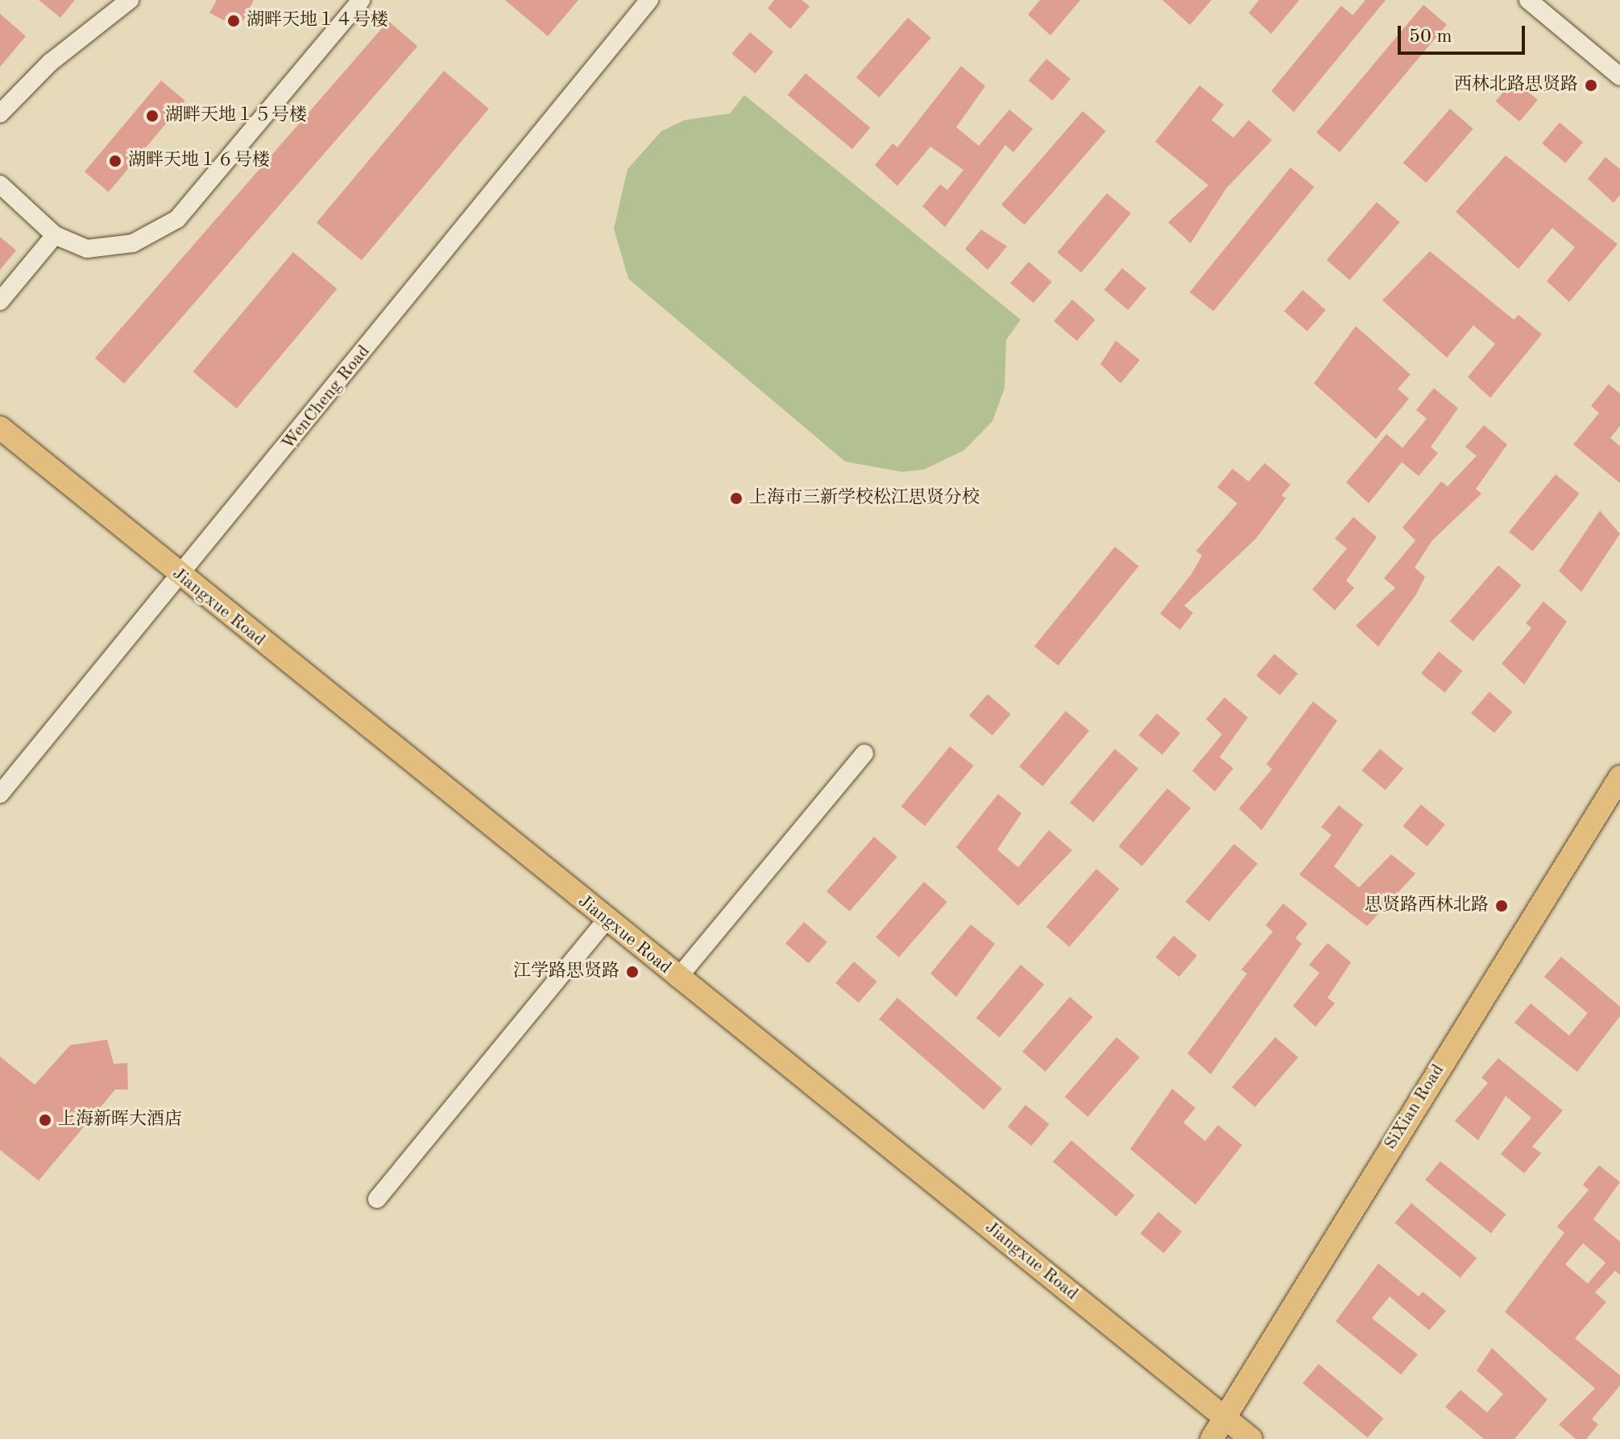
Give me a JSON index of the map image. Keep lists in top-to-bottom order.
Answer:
{
  "streets": {
    "main road": ["Jiangxue Road", "SiXian Road"],
    "street": ["WenCheng Road"]
  },
  "crossings": [
    ["WenCheng Road", "Jiangxue Road"],
    ["Jiangxue Road", "SiXian Road"]
  ],
  "places": [
    "湖畔天地１４号楼",
    "西林北路思贤路",
    "湖畔天地１５号楼",
    "湖畔天地１６号楼",
    "上海市三新学校松江思贤分校",
    "思贤路西林北路",
    "江学路思贤路",
    "上海新晖大酒店"
  ],
  "scale_bar": "50 m"
}
